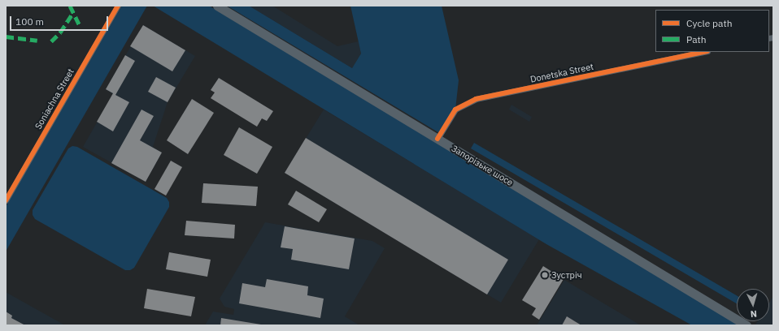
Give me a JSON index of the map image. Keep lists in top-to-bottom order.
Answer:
{
  "streets": {
    "main road": ["Запорізьке шосе"],
    "street": ["Donetska Street", "Soniachna Street"]
  },
  "crossings": [
    ["Donetska Street", "Запорізьке шосе"]
  ],
  "places": ["Зустріч"],
  "legend": ["Cycle path", "Path"],
  "scale_bar": "100 m",
  "north": "bottom"
}
